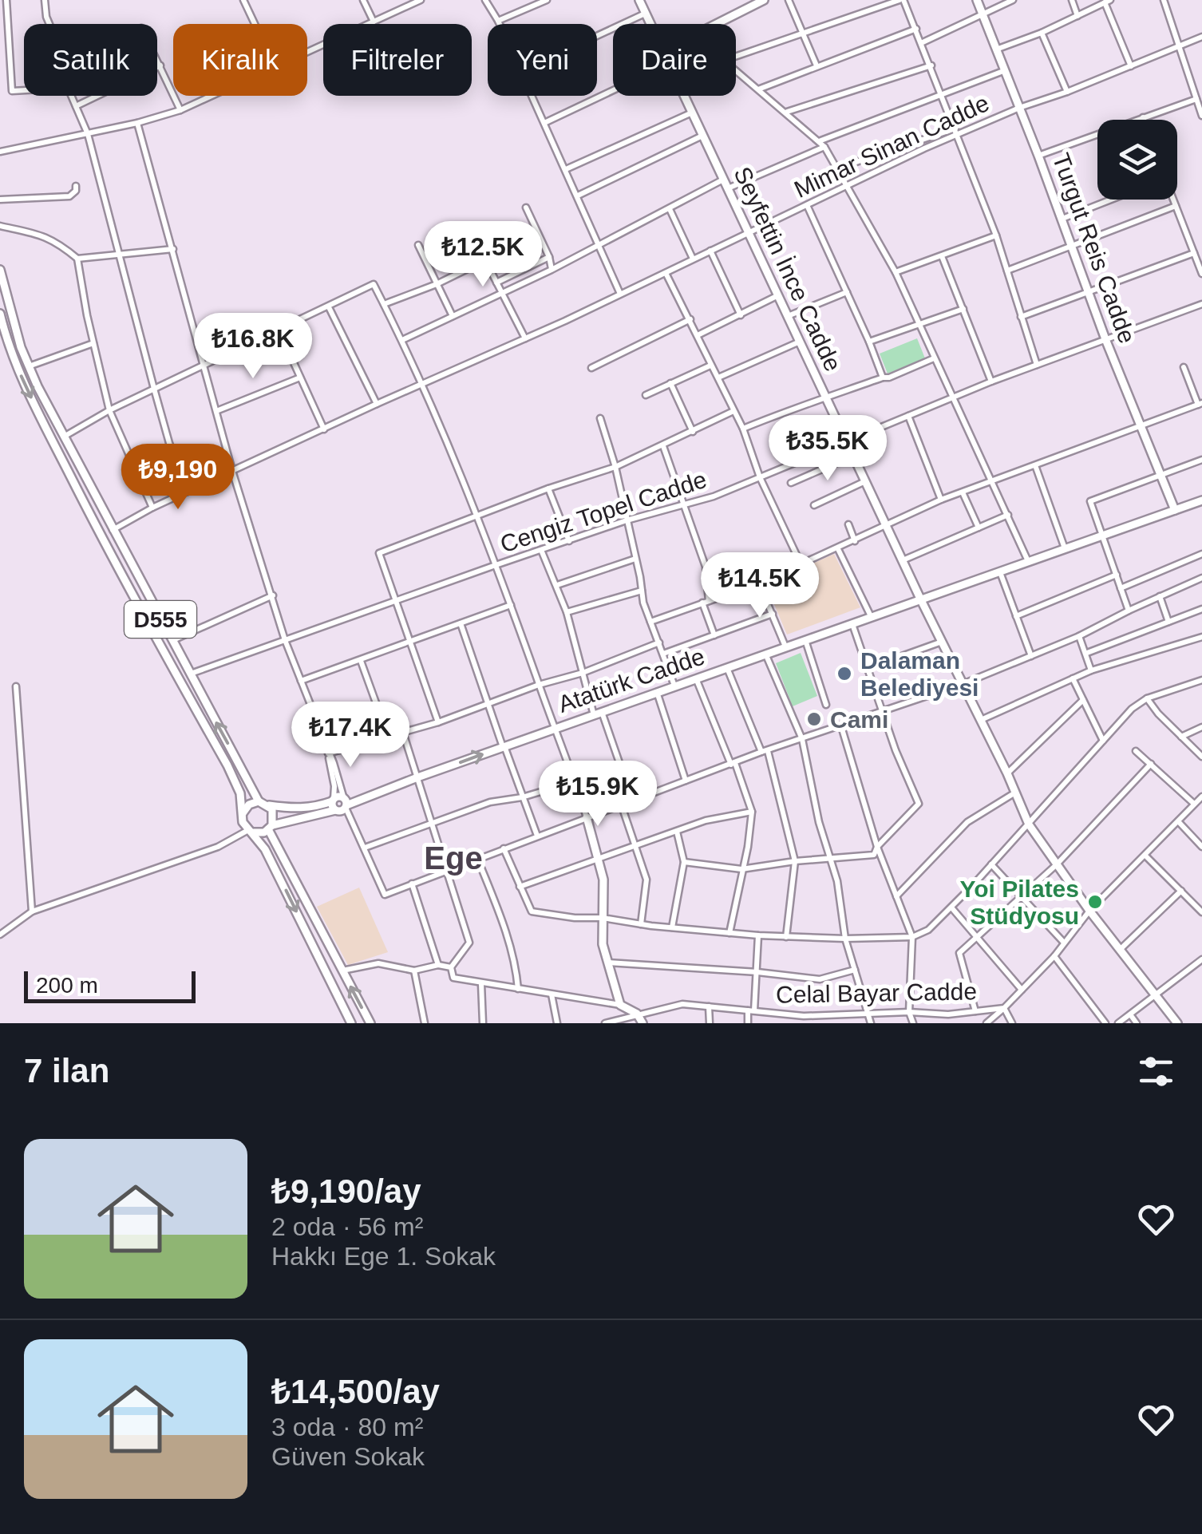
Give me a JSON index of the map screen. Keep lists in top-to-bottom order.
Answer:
{
  "streets": {
    "main road": [
      "Turgut Reis Cadde",
      "Seyfettin İnce Cadde",
      "D555",
      "Atatürk Cadde"
    ],
    "street": ["Mimar Sinan Cadde", "Cengiz Topel Cadde", "Celal Bayar Cadde"]
  },
  "crossings": [
    ["Mimar Sinan Cadde", "Turgut Reis Cadde"],
    ["Mimar Sinan Cadde", "Seyfettin İnce Cadde"],
    ["Mimar Sinan Cadde", "D555"],
    ["Turgut Reis Cadde", "Cengiz Topel Cadde"],
    ["Turgut Reis Cadde", "Atatürk Cadde"],
    ["Seyfettin İnce Cadde", "Cengiz Topel Cadde"],
    ["Seyfettin İnce Cadde", "Atatürk Cadde"],
    ["Seyfettin İnce Cadde", "Celal Bayar Cadde"],
    ["Cengiz Topel Cadde", "D555"]
  ],
  "districts": ["Ege"],
  "places": ["Dalaman Belediyesi", "Cami", "Yoi Pilates Stüdyosu"],
  "scale_bar": "200 m",
  "page": {
    "chip": [
      "Satılık",
      "Kiralık",
      "Filtreler",
      "Yeni",
      "Daire"
    ],
    "price": [
      "₺12.5K",
      "₺16.8K",
      "₺35.5K",
      "₺9,190",
      "₺14.5K",
      "₺17.4K",
      "₺15.9K"
    ],
    "scale": "200 m",
    "heading": "7 ilan",
    "list": [
      {
        "name": "₺9,190/ay",
        "note": "2 oda · 56 m² · Hakkı Ege 1. Sokak"
      },
      {
        "name": "₺14,500/ay",
        "note": "3 oda · 80 m² · Güven Sokak"
      }
    ]
  }
}
